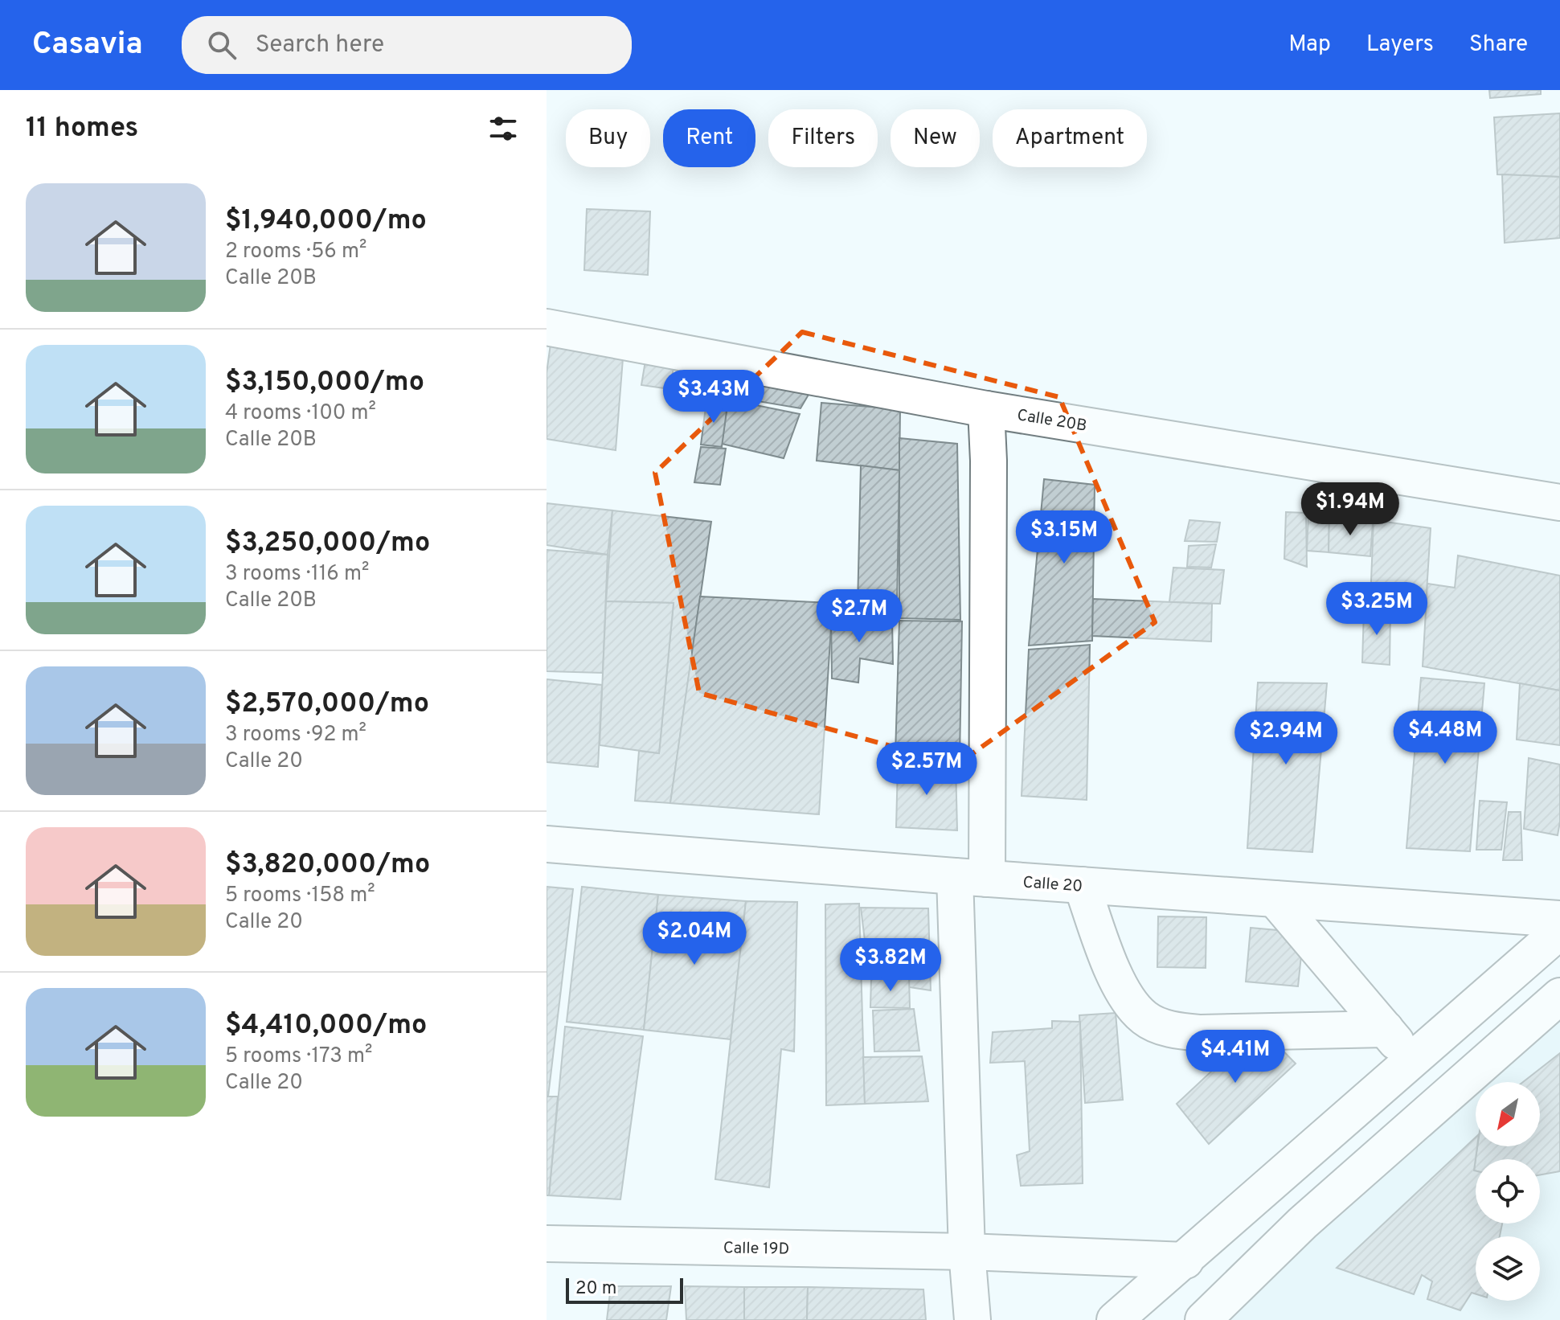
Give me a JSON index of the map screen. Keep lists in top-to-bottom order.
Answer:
{
  "streets": {
    "street": ["Calle 20B", "Calle 20", "Calle 19D"]
  },
  "scale_bar": "20 m",
  "north": "bottom left",
  "page": {
    "header": "Casavia",
    "search": "Search here",
    "nav": ["Map", "Layers", "Share"],
    "heading": "11 homes",
    "chip": [
      "Buy",
      "Rent",
      "Filters",
      "New",
      "Apartment"
    ],
    "list": [
      {
        "name": "$1,940,000/mo",
        "note": "2 rooms · 56 m² · Calle 20B"
      },
      {
        "name": "$3,150,000/mo",
        "note": "4 rooms · 100 m² · Calle 20B"
      },
      {
        "name": "$3,250,000/mo",
        "note": "3 rooms · 116 m² · Calle 20B"
      },
      {
        "name": "$2,570,000/mo",
        "note": "3 rooms · 92 m² · Calle 20"
      },
      {
        "name": "$3,820,000/mo",
        "note": "5 rooms · 158 m² · Calle 20"
      },
      {
        "name": "$4,410,000/mo",
        "note": "5 rooms · 173 m² · Calle 20"
      }
    ],
    "price": [
      "$3.43M",
      "$1.94M",
      "$3.15M",
      "$3.25M",
      "$2.7M",
      "$4.48M",
      "$2.94M",
      "$2.57M",
      "$2.04M",
      "$3.82M",
      "$4.41M"
    ],
    "scale": "20 m"
  }
}
